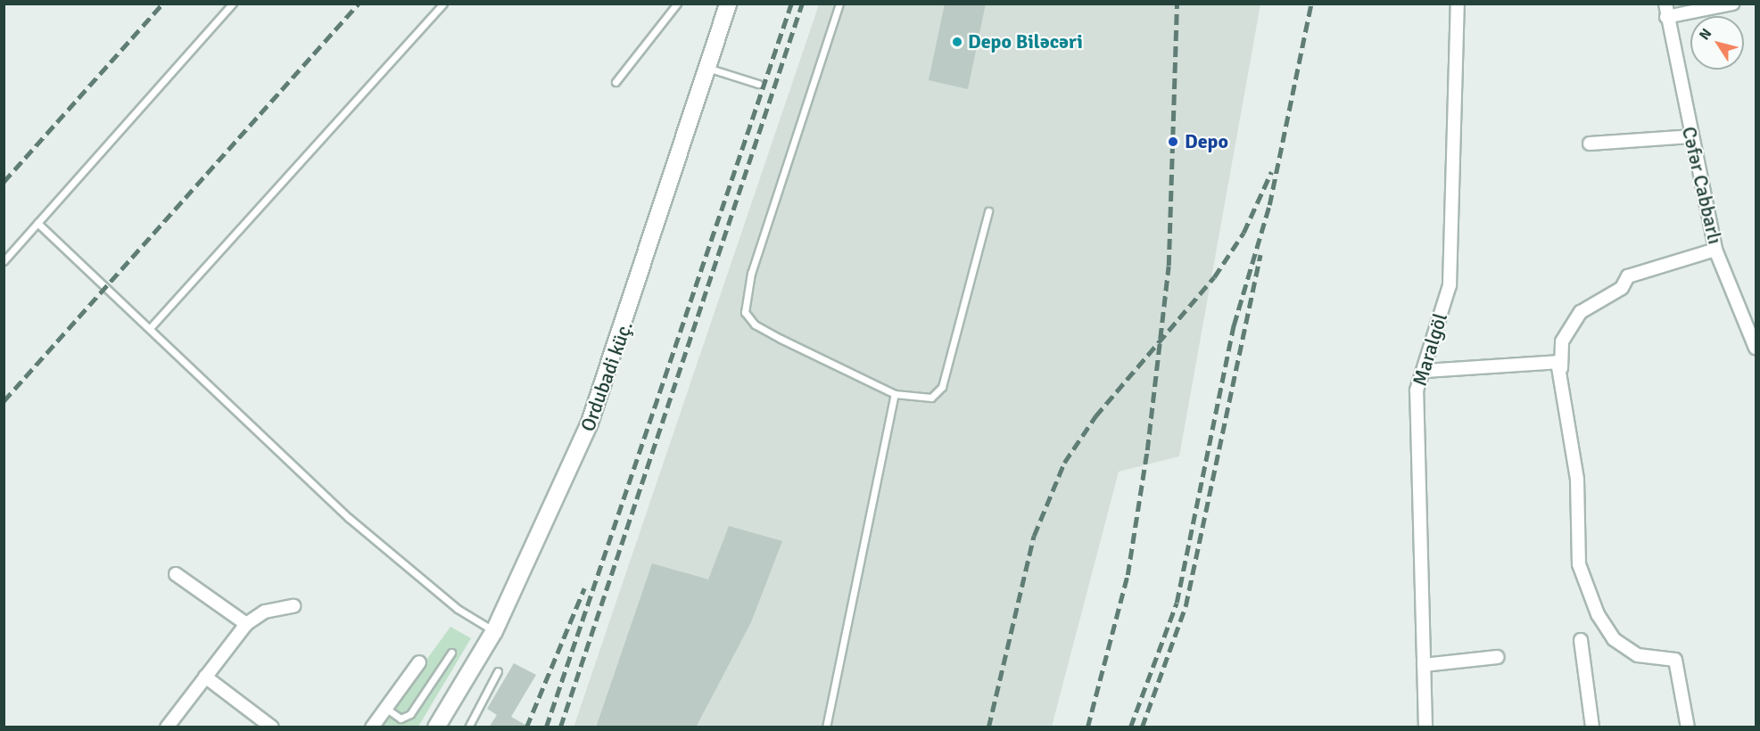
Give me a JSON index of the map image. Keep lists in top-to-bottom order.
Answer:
{
  "streets": {
    "main road": ["Ordubadi küç."],
    "street": ["Cəfər Cabbarlı", "Maralgöl"]
  },
  "places": ["Depo Biləcəri", "Depo"],
  "north": "top left"
}
